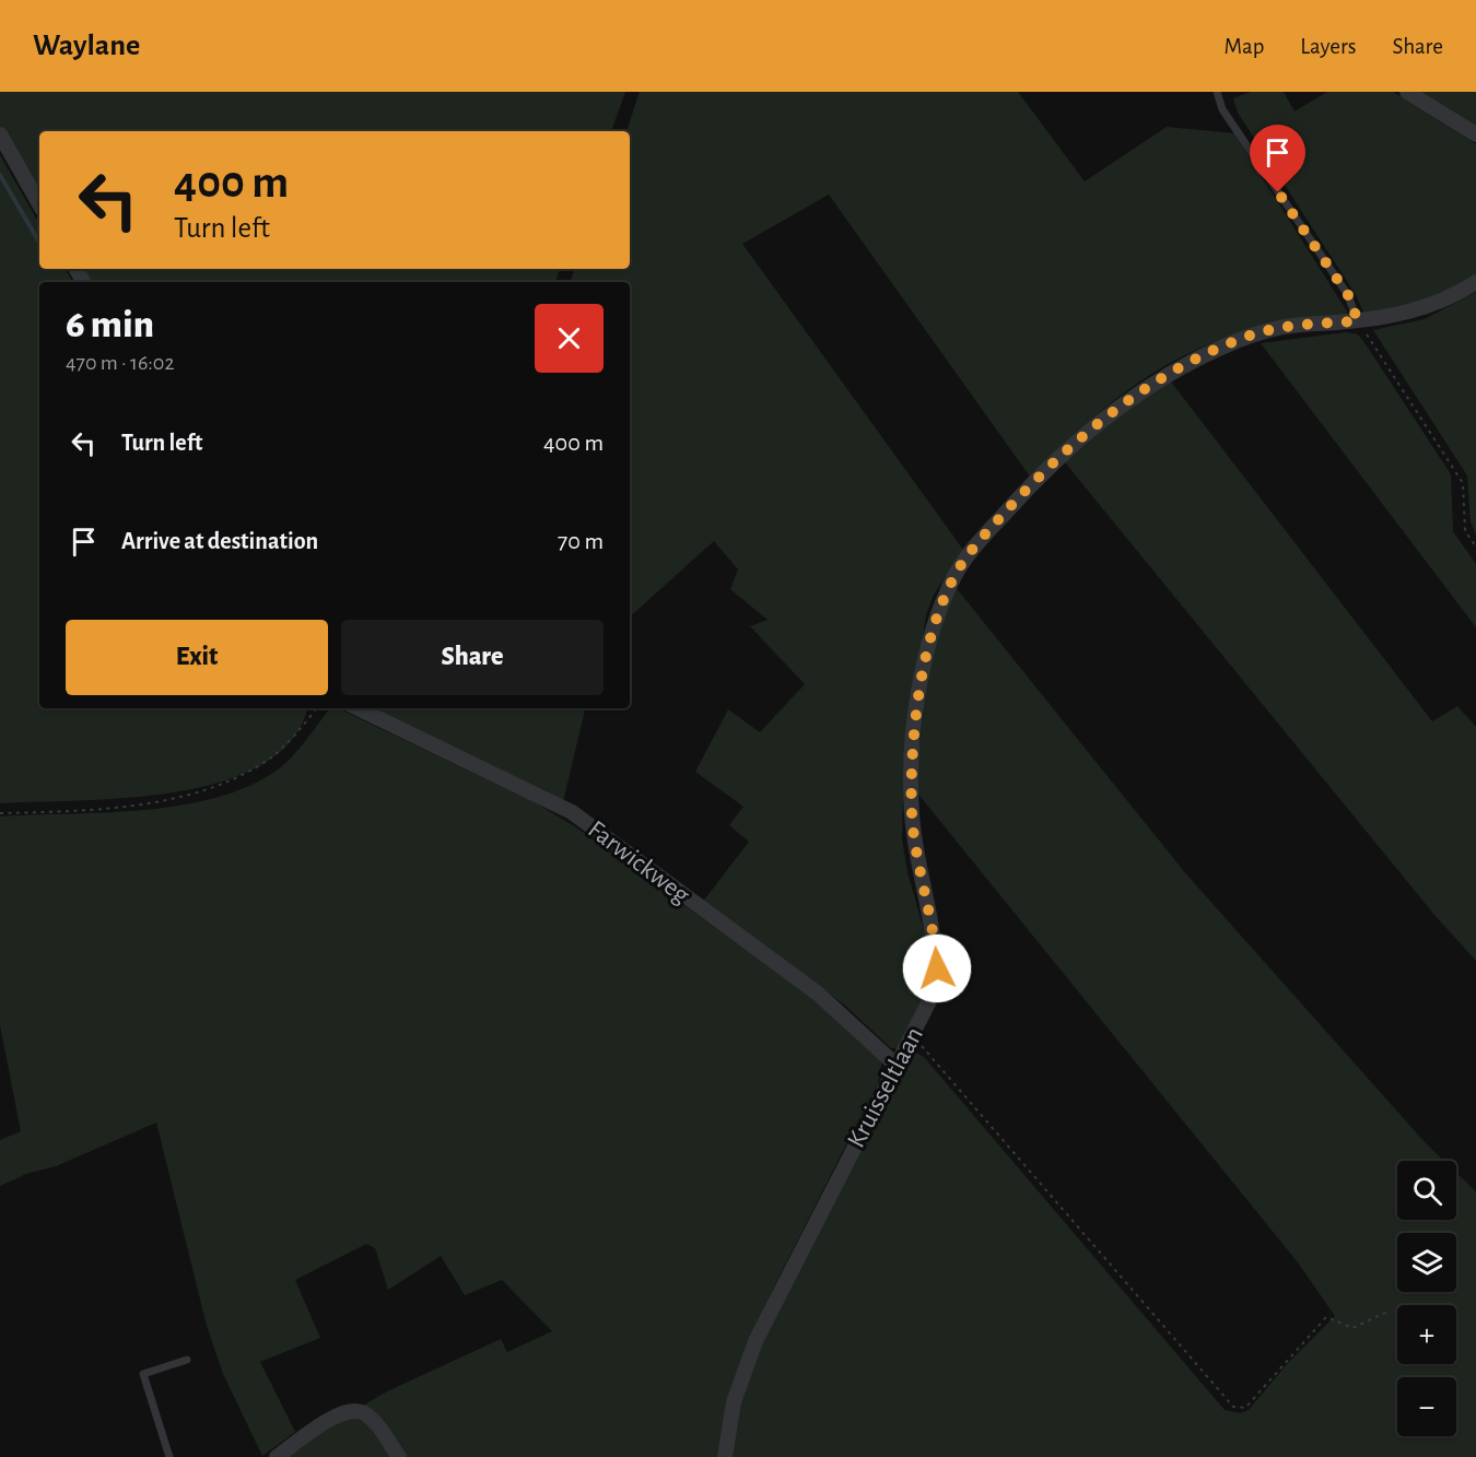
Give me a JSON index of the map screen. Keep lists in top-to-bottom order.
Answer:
{
  "streets": {
    "street": ["Farwickweg", "Kruisseltlaan"]
  },
  "crossings": [
    ["Farwickweg", "Kruisseltlaan"]
  ],
  "page": {
    "header": "Waylane",
    "nav": ["Map", "Layers", "Share"],
    "turn": ["400 m", "Turn left"],
    "heading": ["6 min", "470 m · 16:02"],
    "list": [
      {
        "name": "Turn left",
        "value": "400 m"
      },
      {
        "name": "Arrive at destination",
        "value": "70 m"
      }
    ],
    "buttons": ["Exit", "Share"],
    "map_buttons": ["+", "−"]
  }
}
